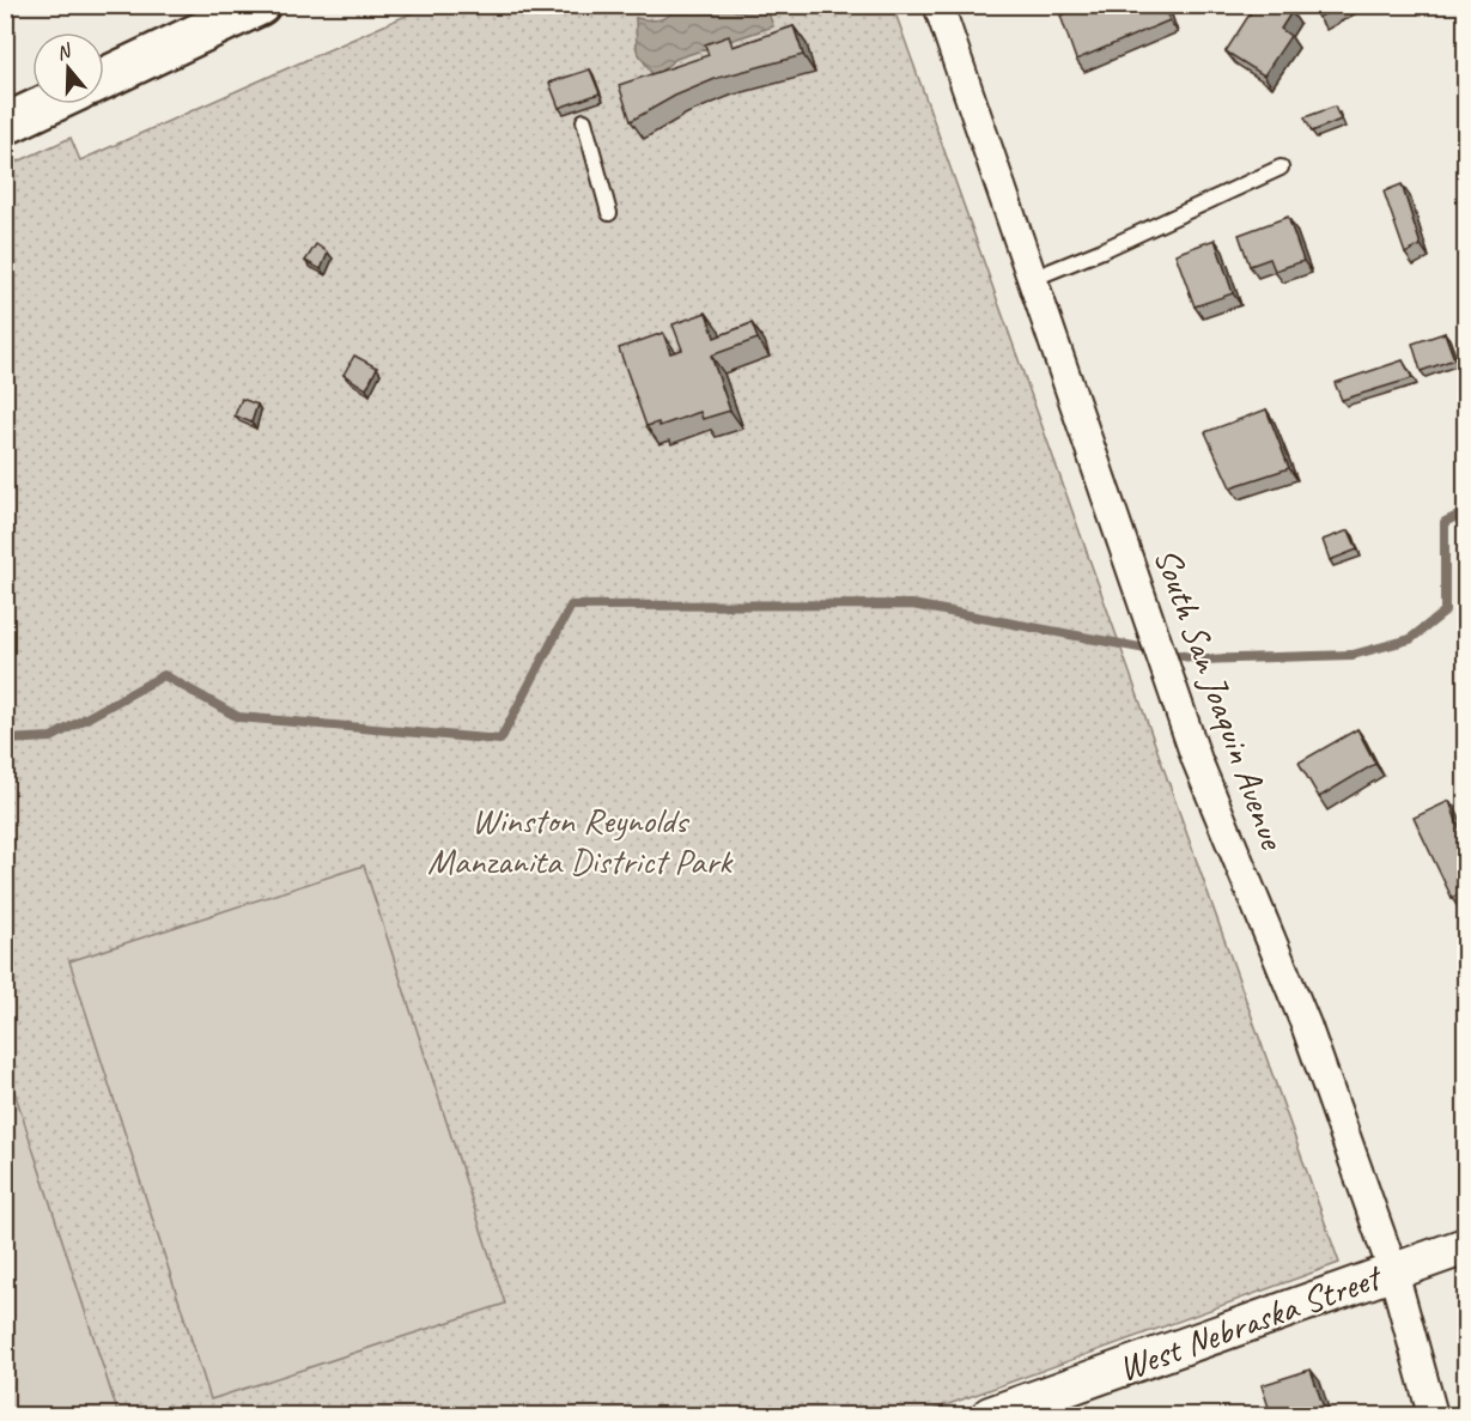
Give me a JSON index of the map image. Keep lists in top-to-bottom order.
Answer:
{
  "streets": {
    "street": ["South San Joaquin Avenue", "West Nebraska Street"]
  },
  "crossings": [
    ["South San Joaquin Avenue", "West Nebraska Street"]
  ],
  "parks": ["Winston Reynolds Manzanita District Park"],
  "north": "top"
}
